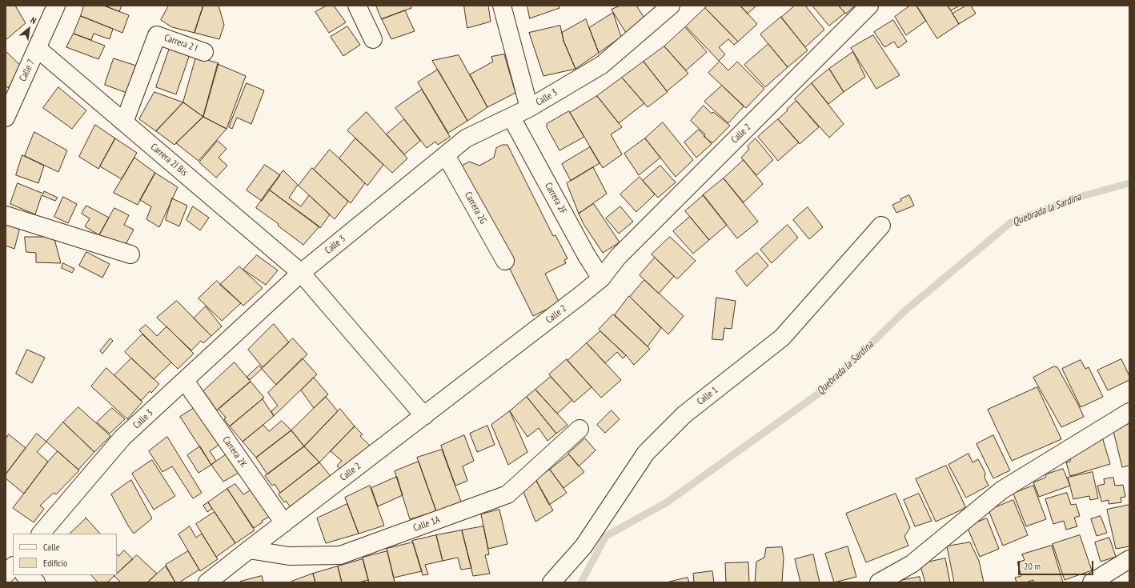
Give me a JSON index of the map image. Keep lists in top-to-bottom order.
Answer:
{
  "streets": {
    "street": [
      "Carrera 2 I",
      "Calle 7",
      "Calle 3",
      "Calle 2",
      "Carrera 2I Bis",
      "Carrera 2F",
      "Carrera 2G",
      "Calle 1",
      "Carrera 2K",
      "Calle 1A"
    ]
  },
  "crossings": [
    ["Carrera 2 I", "Carrera 2I Bis"],
    ["Calle 7", "Carrera 2I Bis"],
    ["Calle 3", "Carrera 2I Bis"],
    ["Calle 3", "Carrera 2F"],
    ["Calle 3", "Carrera 2G"],
    ["Calle 3", "Carrera 2K"],
    ["Calle 2", "Carrera 2I Bis"],
    ["Calle 2", "Carrera 2F"],
    ["Calle 2", "Carrera 2K"],
    ["Calle 2", "Calle 1A"]
  ],
  "water": ["Quebrada la Sardina"],
  "legend": ["Calle", "Edificio"],
  "scale_bar": "20 m",
  "north": "top right"
}
